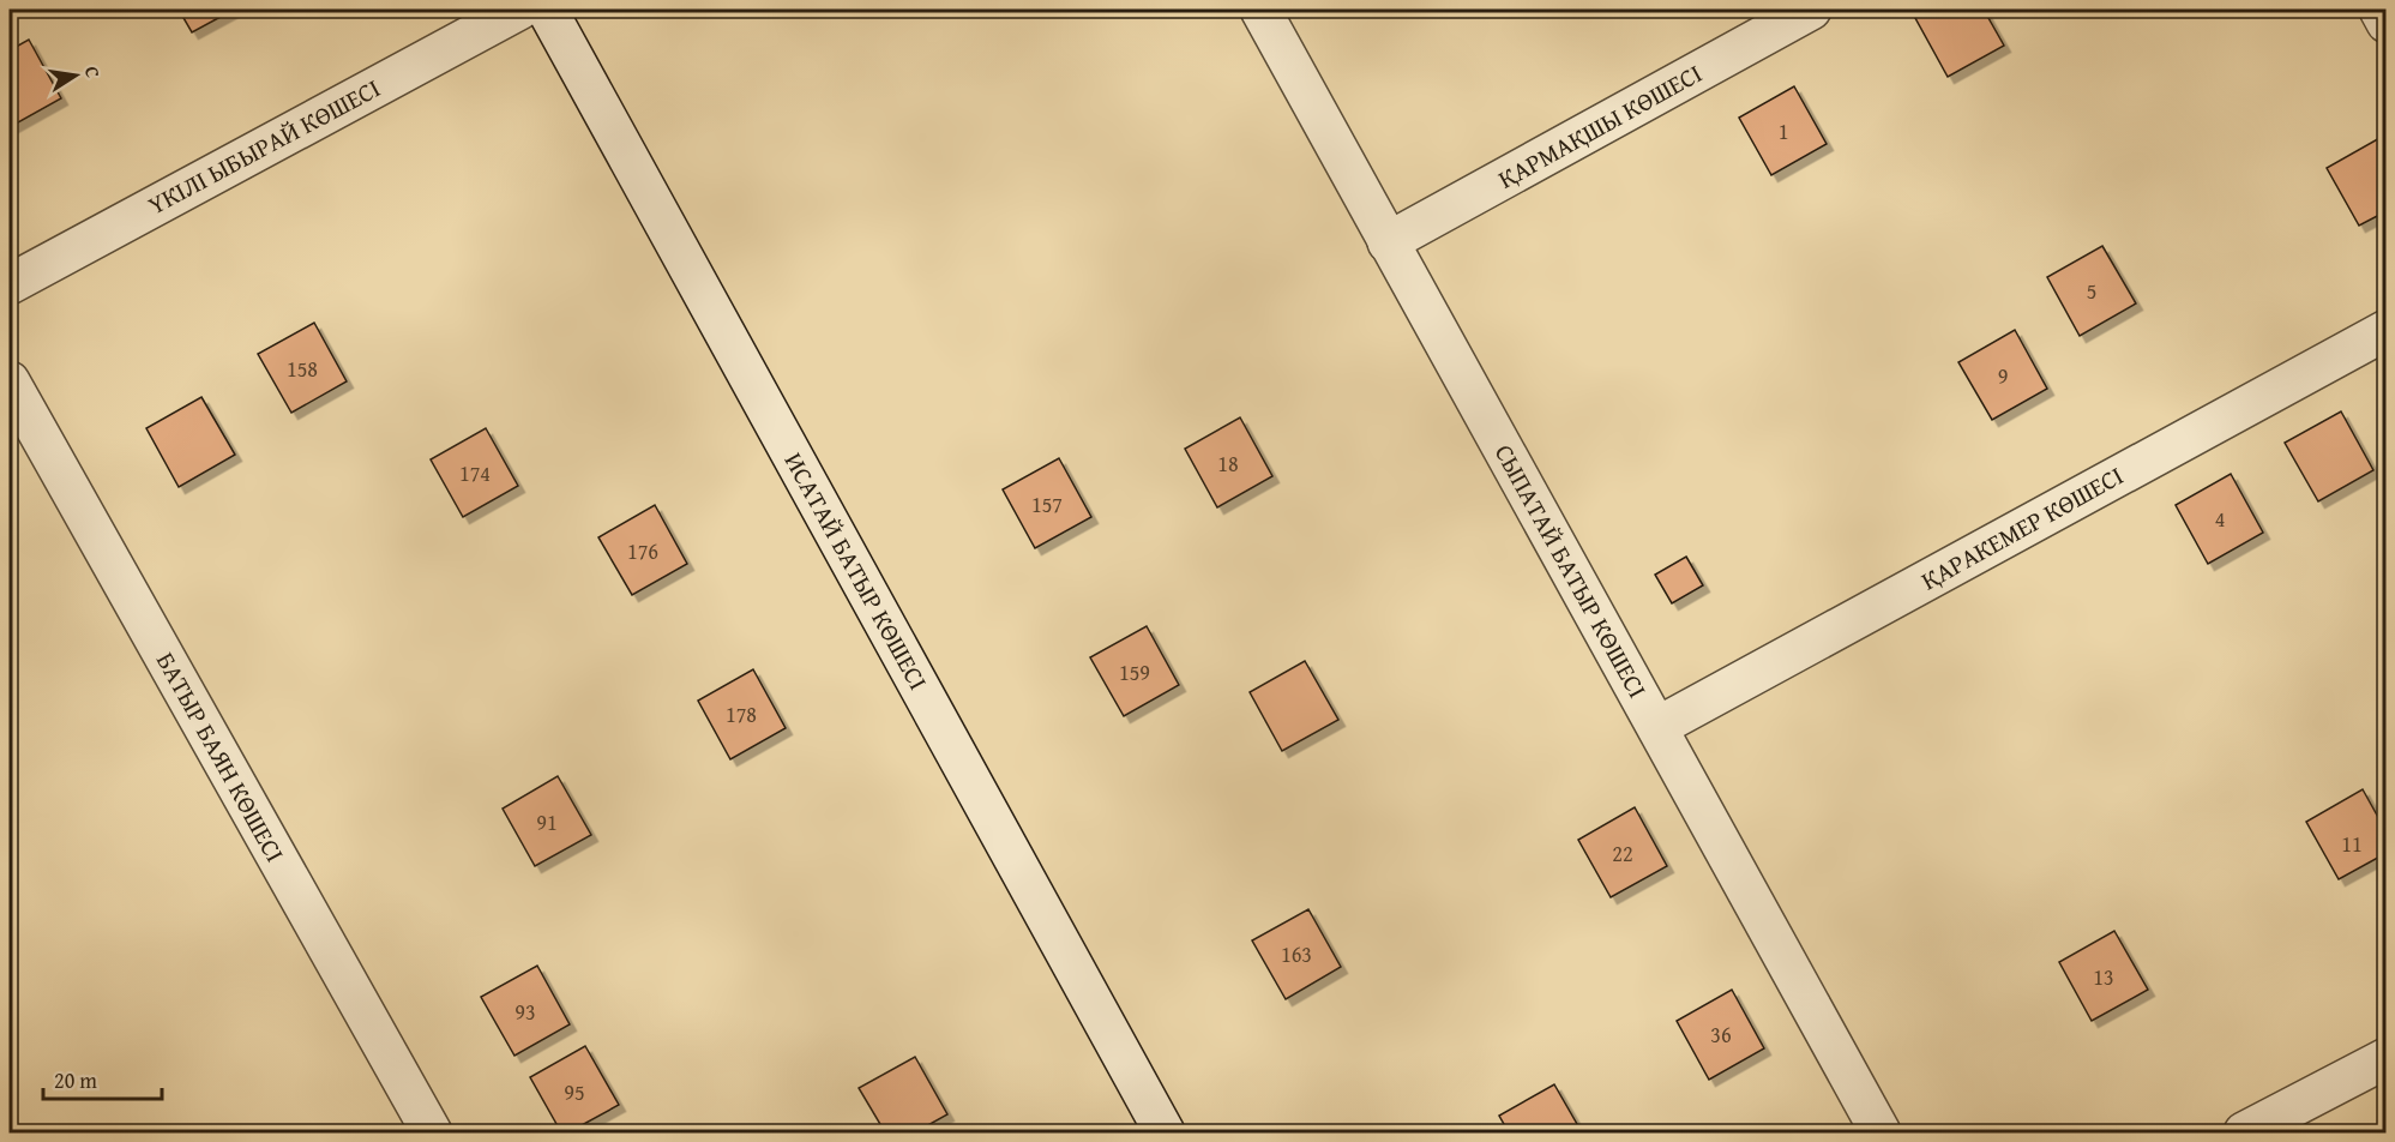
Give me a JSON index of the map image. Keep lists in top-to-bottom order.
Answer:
{
  "streets": {
    "street": [
      "ҚАРМАҚШЫ КӨШЕСІ",
      "ҮКІЛІ ЫБЫРАЙ КӨШЕСІ",
      "ҚАРАКЕМЕР КӨШЕСІ",
      "ИСАТАЙ БАТЫР КӨШЕСІ",
      "СЫПАТАЙ БАТЫР КӨШЕСІ",
      "БАТЫР БАЯН КӨШЕСІ"
    ]
  },
  "crossings": [
    ["ҚАРМАҚШЫ КӨШЕСІ", "СЫПАТАЙ БАТЫР КӨШЕСІ"],
    ["ҚАРАКЕМЕР КӨШЕСІ", "СЫПАТАЙ БАТЫР КӨШЕСІ"]
  ],
  "house_numbers": [
    "1",
    "5",
    "158",
    "9",
    "18",
    "174",
    "157",
    "4",
    "176",
    "159",
    "178",
    "91",
    "11",
    "22",
    "163",
    "13",
    "93",
    "36",
    "95"
  ],
  "scale_bar": "20 m",
  "north": "right"
}
